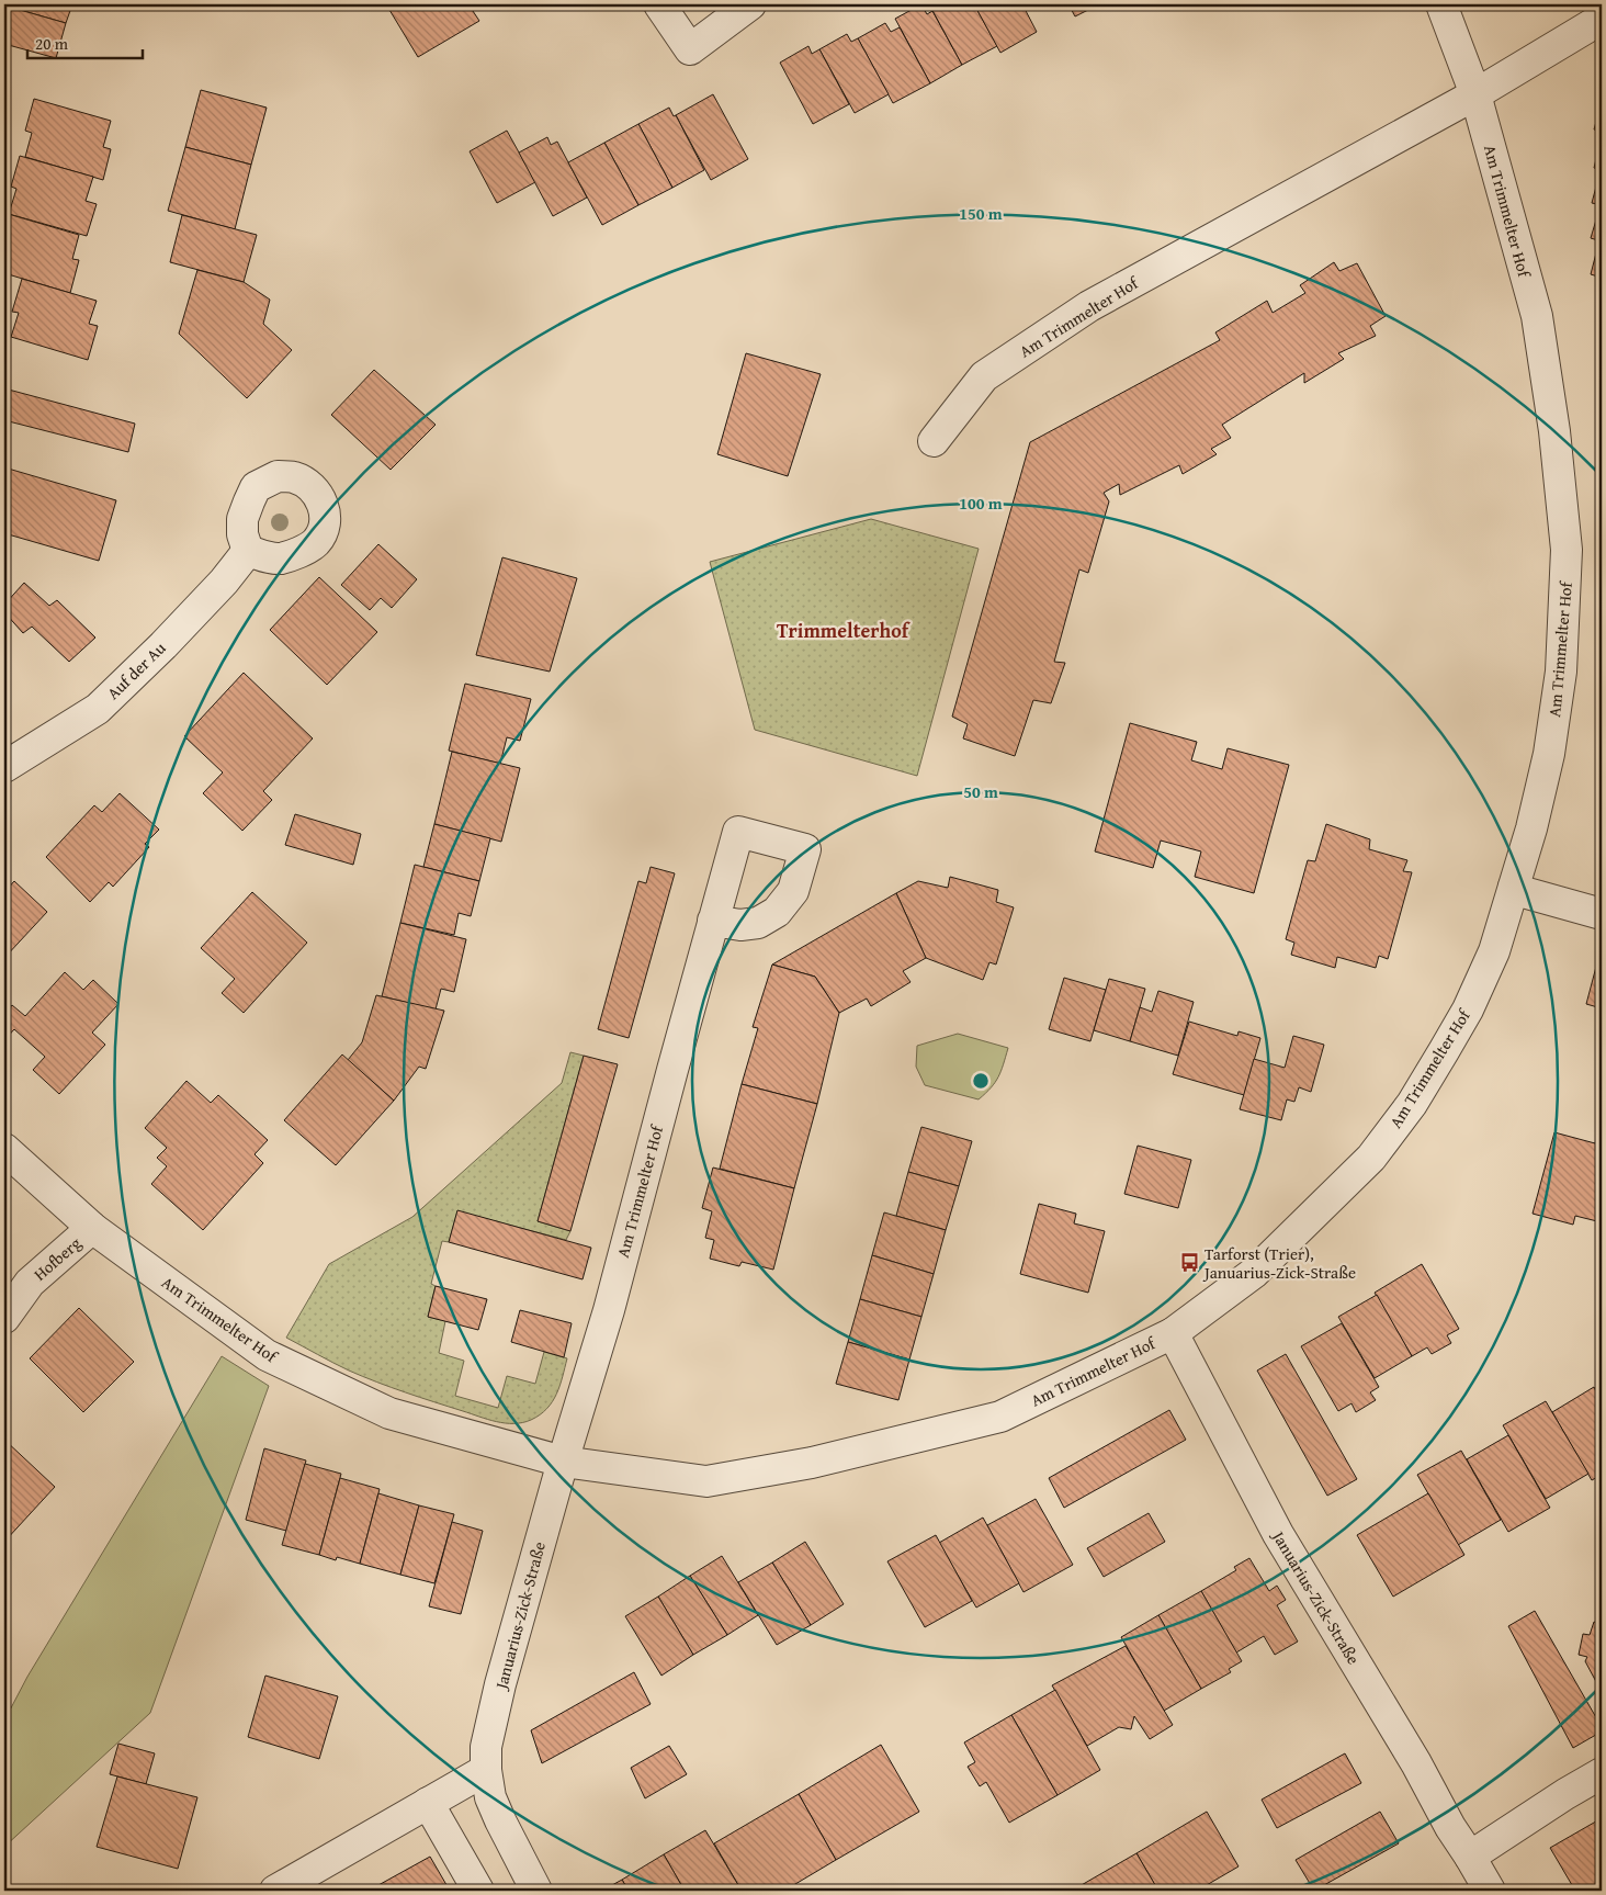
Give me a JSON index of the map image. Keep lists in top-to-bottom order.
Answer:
{
  "streets": {
    "street": [
      "Am Trimmelter Hof",
      "Auf der Au",
      "Hofberg",
      "Januarius-Zick-Straße"
    ]
  },
  "crossings": [
    ["Am Trimmelter Hof", "Hofberg"],
    ["Am Trimmelter Hof", "Januarius-Zick-Straße"]
  ],
  "districts": ["Trimmelterhof"],
  "places": {
    "bus stop": ["Tarforst (Trier), Januarius-Zick-Straße"]
  },
  "scale_bar": "20 m",
  "rings": ["150 m", "100 m", "50 m"]
}
